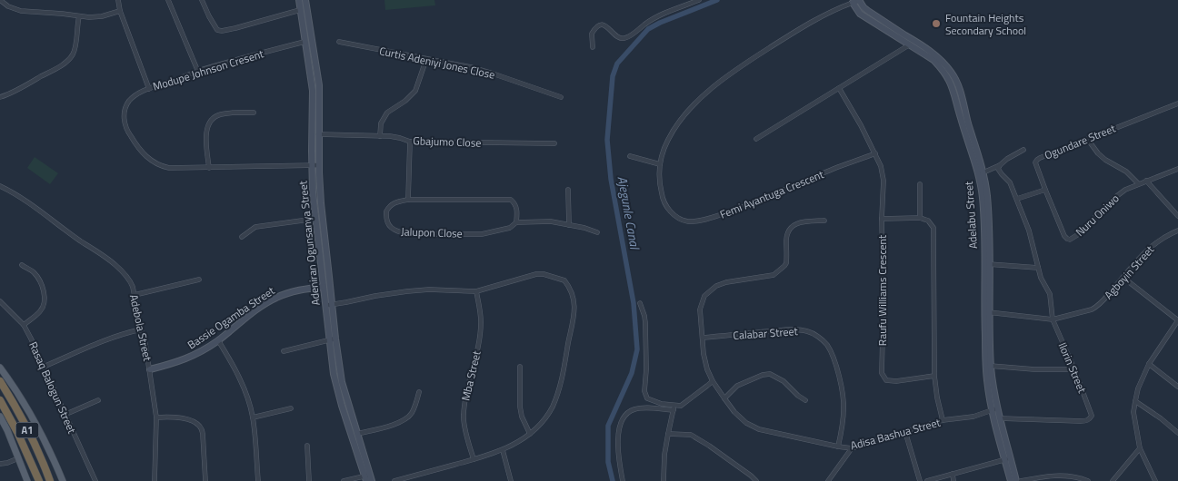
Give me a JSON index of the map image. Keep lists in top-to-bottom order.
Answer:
{
  "streets": {
    "highway": ["A1"],
    "main road": ["Adelabu Street", "Adeniran Ogunsanya Street", "Bassie Ogamba Street"],
    "street": [
      "Curtis Adeniyi Jones Close",
      "Modupe Johnson Cresent",
      "Gbajumo Close",
      "Ogundare Street",
      "Femi Ayantuga Crescent",
      "Nuru Oniwo",
      "Jalupon Close",
      "Agboyin Street",
      "Raufu Williams Crescent",
      "Adebola Street",
      "Calabar Street",
      "Ilorin Street",
      "Mba Street",
      "Rasaq Balogun Street",
      "Adisa Bashua Street"
    ]
  },
  "crossings": [
    ["Modupe Johnson Cresent", "Adeniran Ogunsanya Street"],
    ["Gbajumo Close", "Adeniran Ogunsanya Street"],
    ["Ogundare Street", "Nuru Oniwo"],
    ["Femi Ayantuga Crescent", "Adelabu Street"],
    ["Adelabu Street", "Ilorin Street"],
    ["Adelabu Street", "Adisa Bashua Street"],
    ["Adeniran Ogunsanya Street", "Bassie Ogamba Street"],
    ["Agboyin Street", "Ilorin Street"],
    ["Bassie Ogamba Street", "Adebola Street"],
    ["Calabar Street", "Adisa Bashua Street"]
  ],
  "water": ["Ajegunle Canal"],
  "places": ["Fountain Heights Secondary School"]
}
